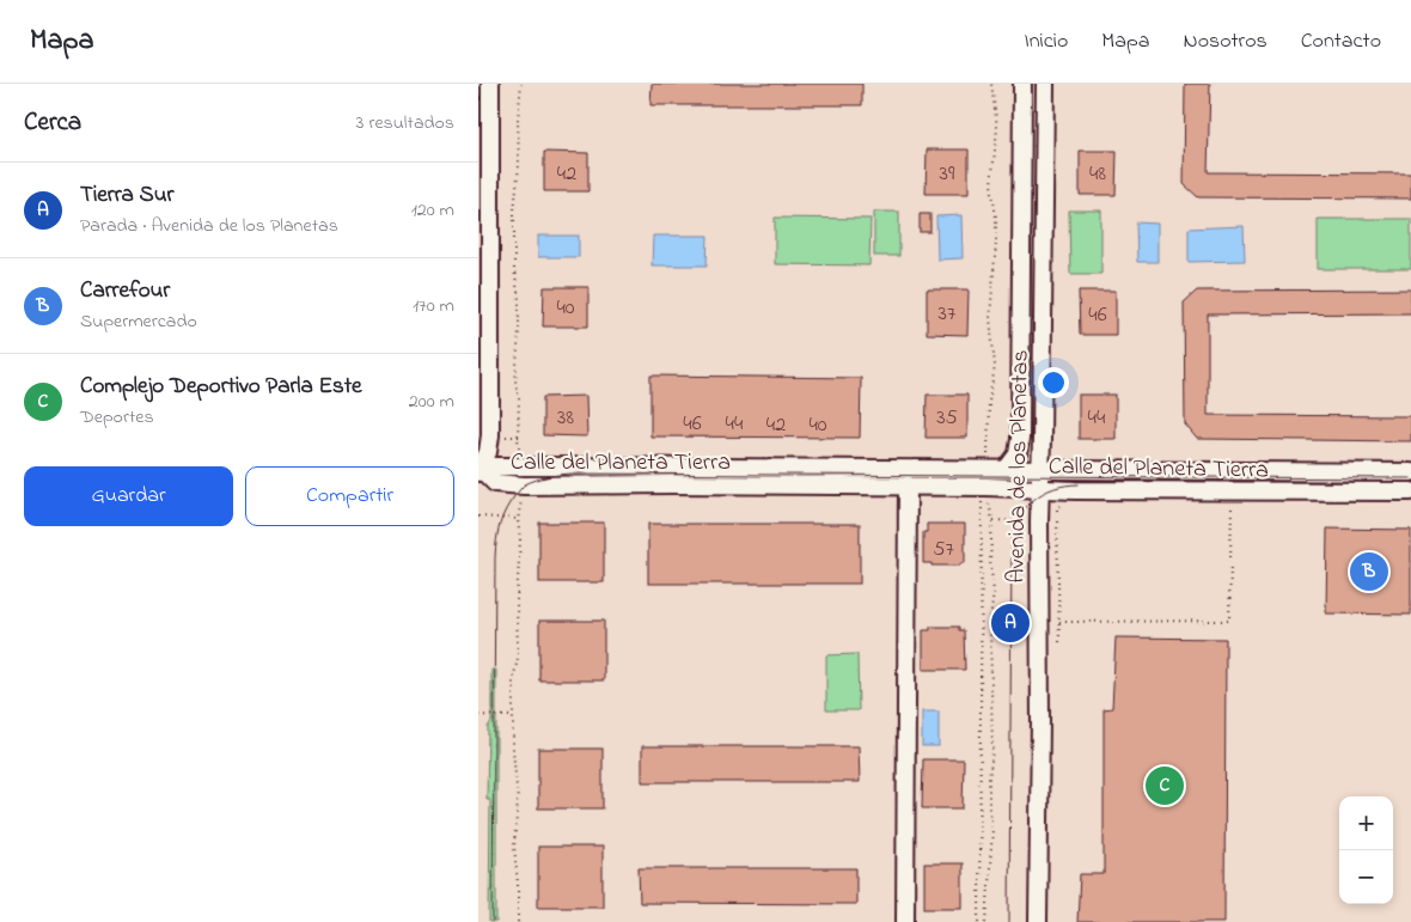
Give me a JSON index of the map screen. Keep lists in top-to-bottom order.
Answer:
{
  "streets": {
    "street": ["Calle del Planeta Tierra", "Avenida de los Planetas"]
  },
  "crossings": [
    ["Calle del Planeta Tierra", "Avenida de los Planetas"]
  ],
  "house_numbers": [
    "42",
    "39",
    "48",
    "40",
    "37",
    "46",
    "38",
    "35",
    "44",
    "46",
    "44",
    "42",
    "40",
    "57"
  ],
  "page": {
    "header": "Mapa",
    "nav": [
      "Inicio",
      "Mapa",
      "Nosotros",
      "Contacto"
    ],
    "heading": ["Cerca", "3 resultados"],
    "list": [
      {
        "mark": "A",
        "name": "Tierra Sur",
        "note": "Parada · Avenida de los Planetas",
        "value": "120 m"
      },
      {
        "mark": "B",
        "name": "Carrefour",
        "note": "Supermercado",
        "value": "170 m"
      },
      {
        "mark": "C",
        "name": "Complejo Deportivo Parla Este",
        "note": "Deportes",
        "value": "200 m"
      }
    ],
    "buttons": ["Guardar", "Compartir"],
    "pins": ["B", "A", "C"],
    "map_buttons": ["+", "−"]
  }
}
